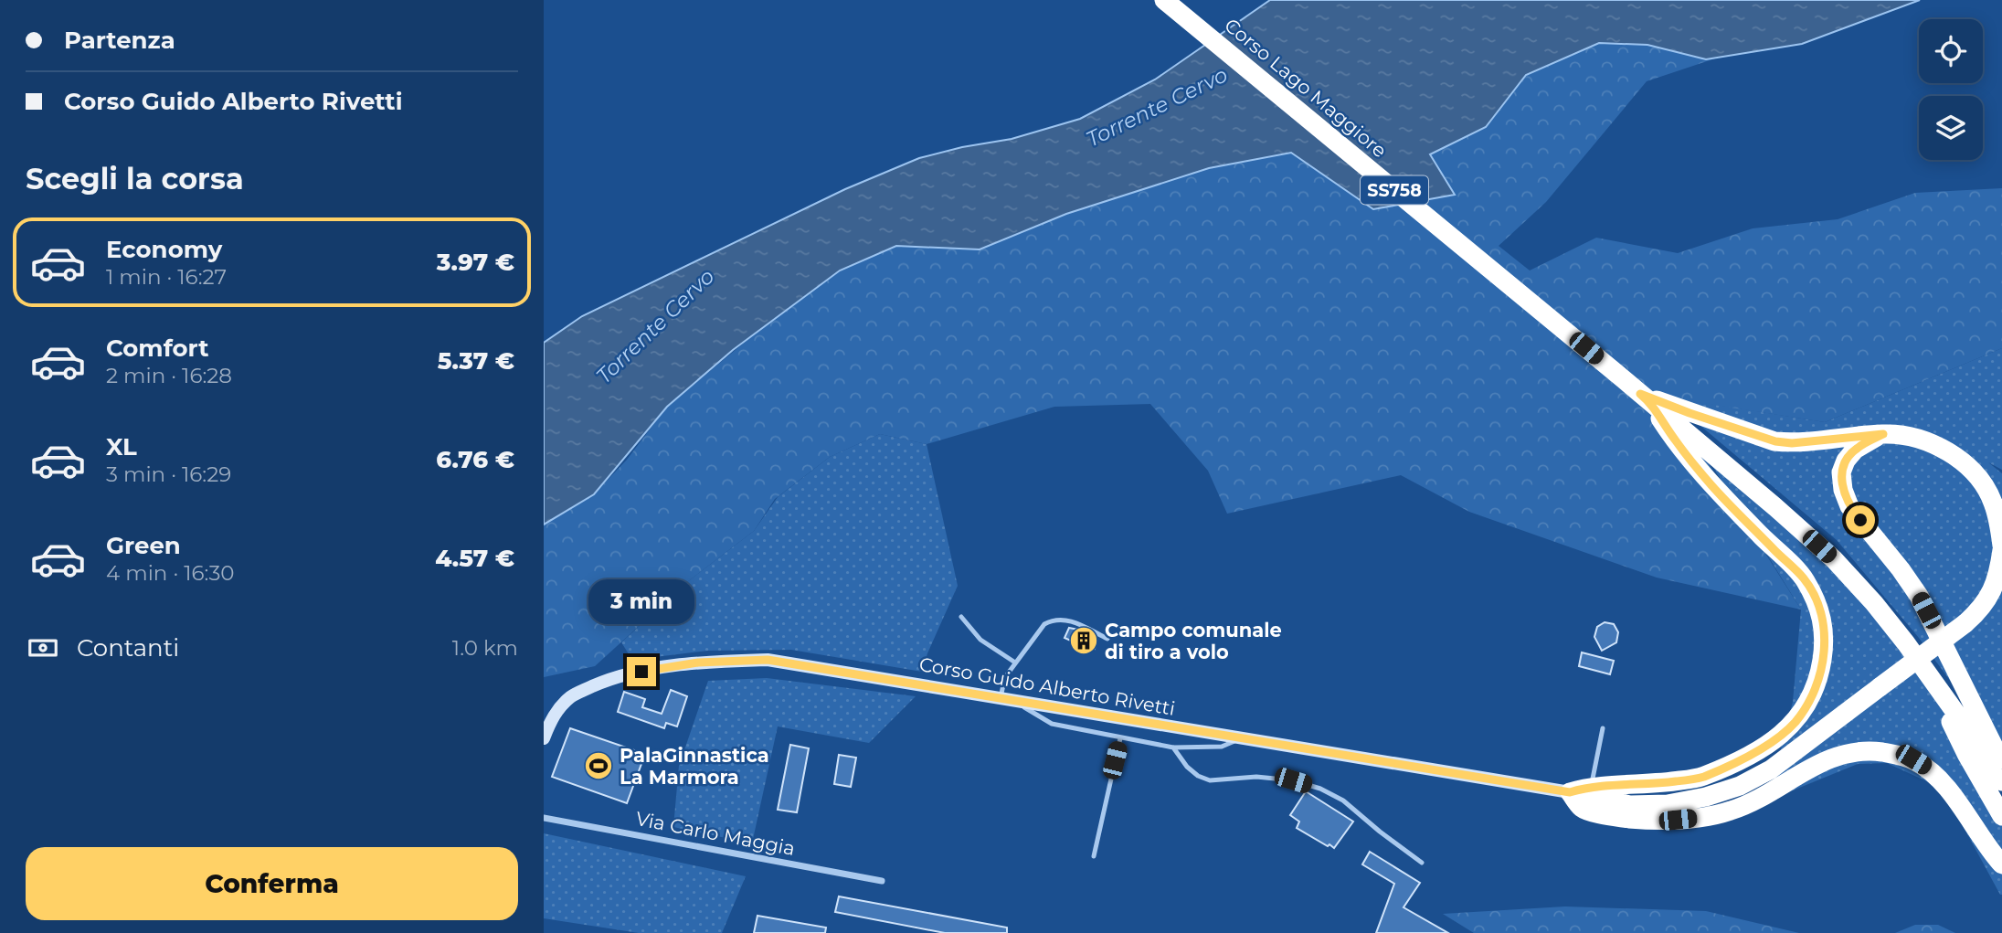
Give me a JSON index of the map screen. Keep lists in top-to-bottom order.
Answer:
{
  "streets": {
    "highway": ["Corso Lago Maggiore", "SS758"],
    "main road": ["Corso Guido Alberto Rivetti"],
    "street": ["Via Carlo Maggia"]
  },
  "water": ["Torrente Cervo"],
  "places": {
    "building": ["Campo comunale di tiro a volo"],
    "sports": ["PalaGinnastica La Marmora"]
  },
  "page": {
    "banner": ["Partenza", "Corso Guido Alberto Rivetti"],
    "heading": "Scegli la corsa",
    "list": [
      {
        "name": "Economy",
        "note": "1 min · 16:27",
        "value": "3.97 €"
      },
      {
        "name": "Comfort",
        "note": "2 min · 16:28",
        "value": "5.37 €"
      },
      {
        "name": "XL",
        "note": "3 min · 16:29",
        "value": "6.76 €"
      },
      {
        "name": "Green",
        "note": "4 min · 16:30",
        "value": "4.57 €"
      }
    ],
    "bubble": "3 min",
    "pay": ["Contanti", "1.0 km"],
    "buttons": "Conferma"
  }
}
